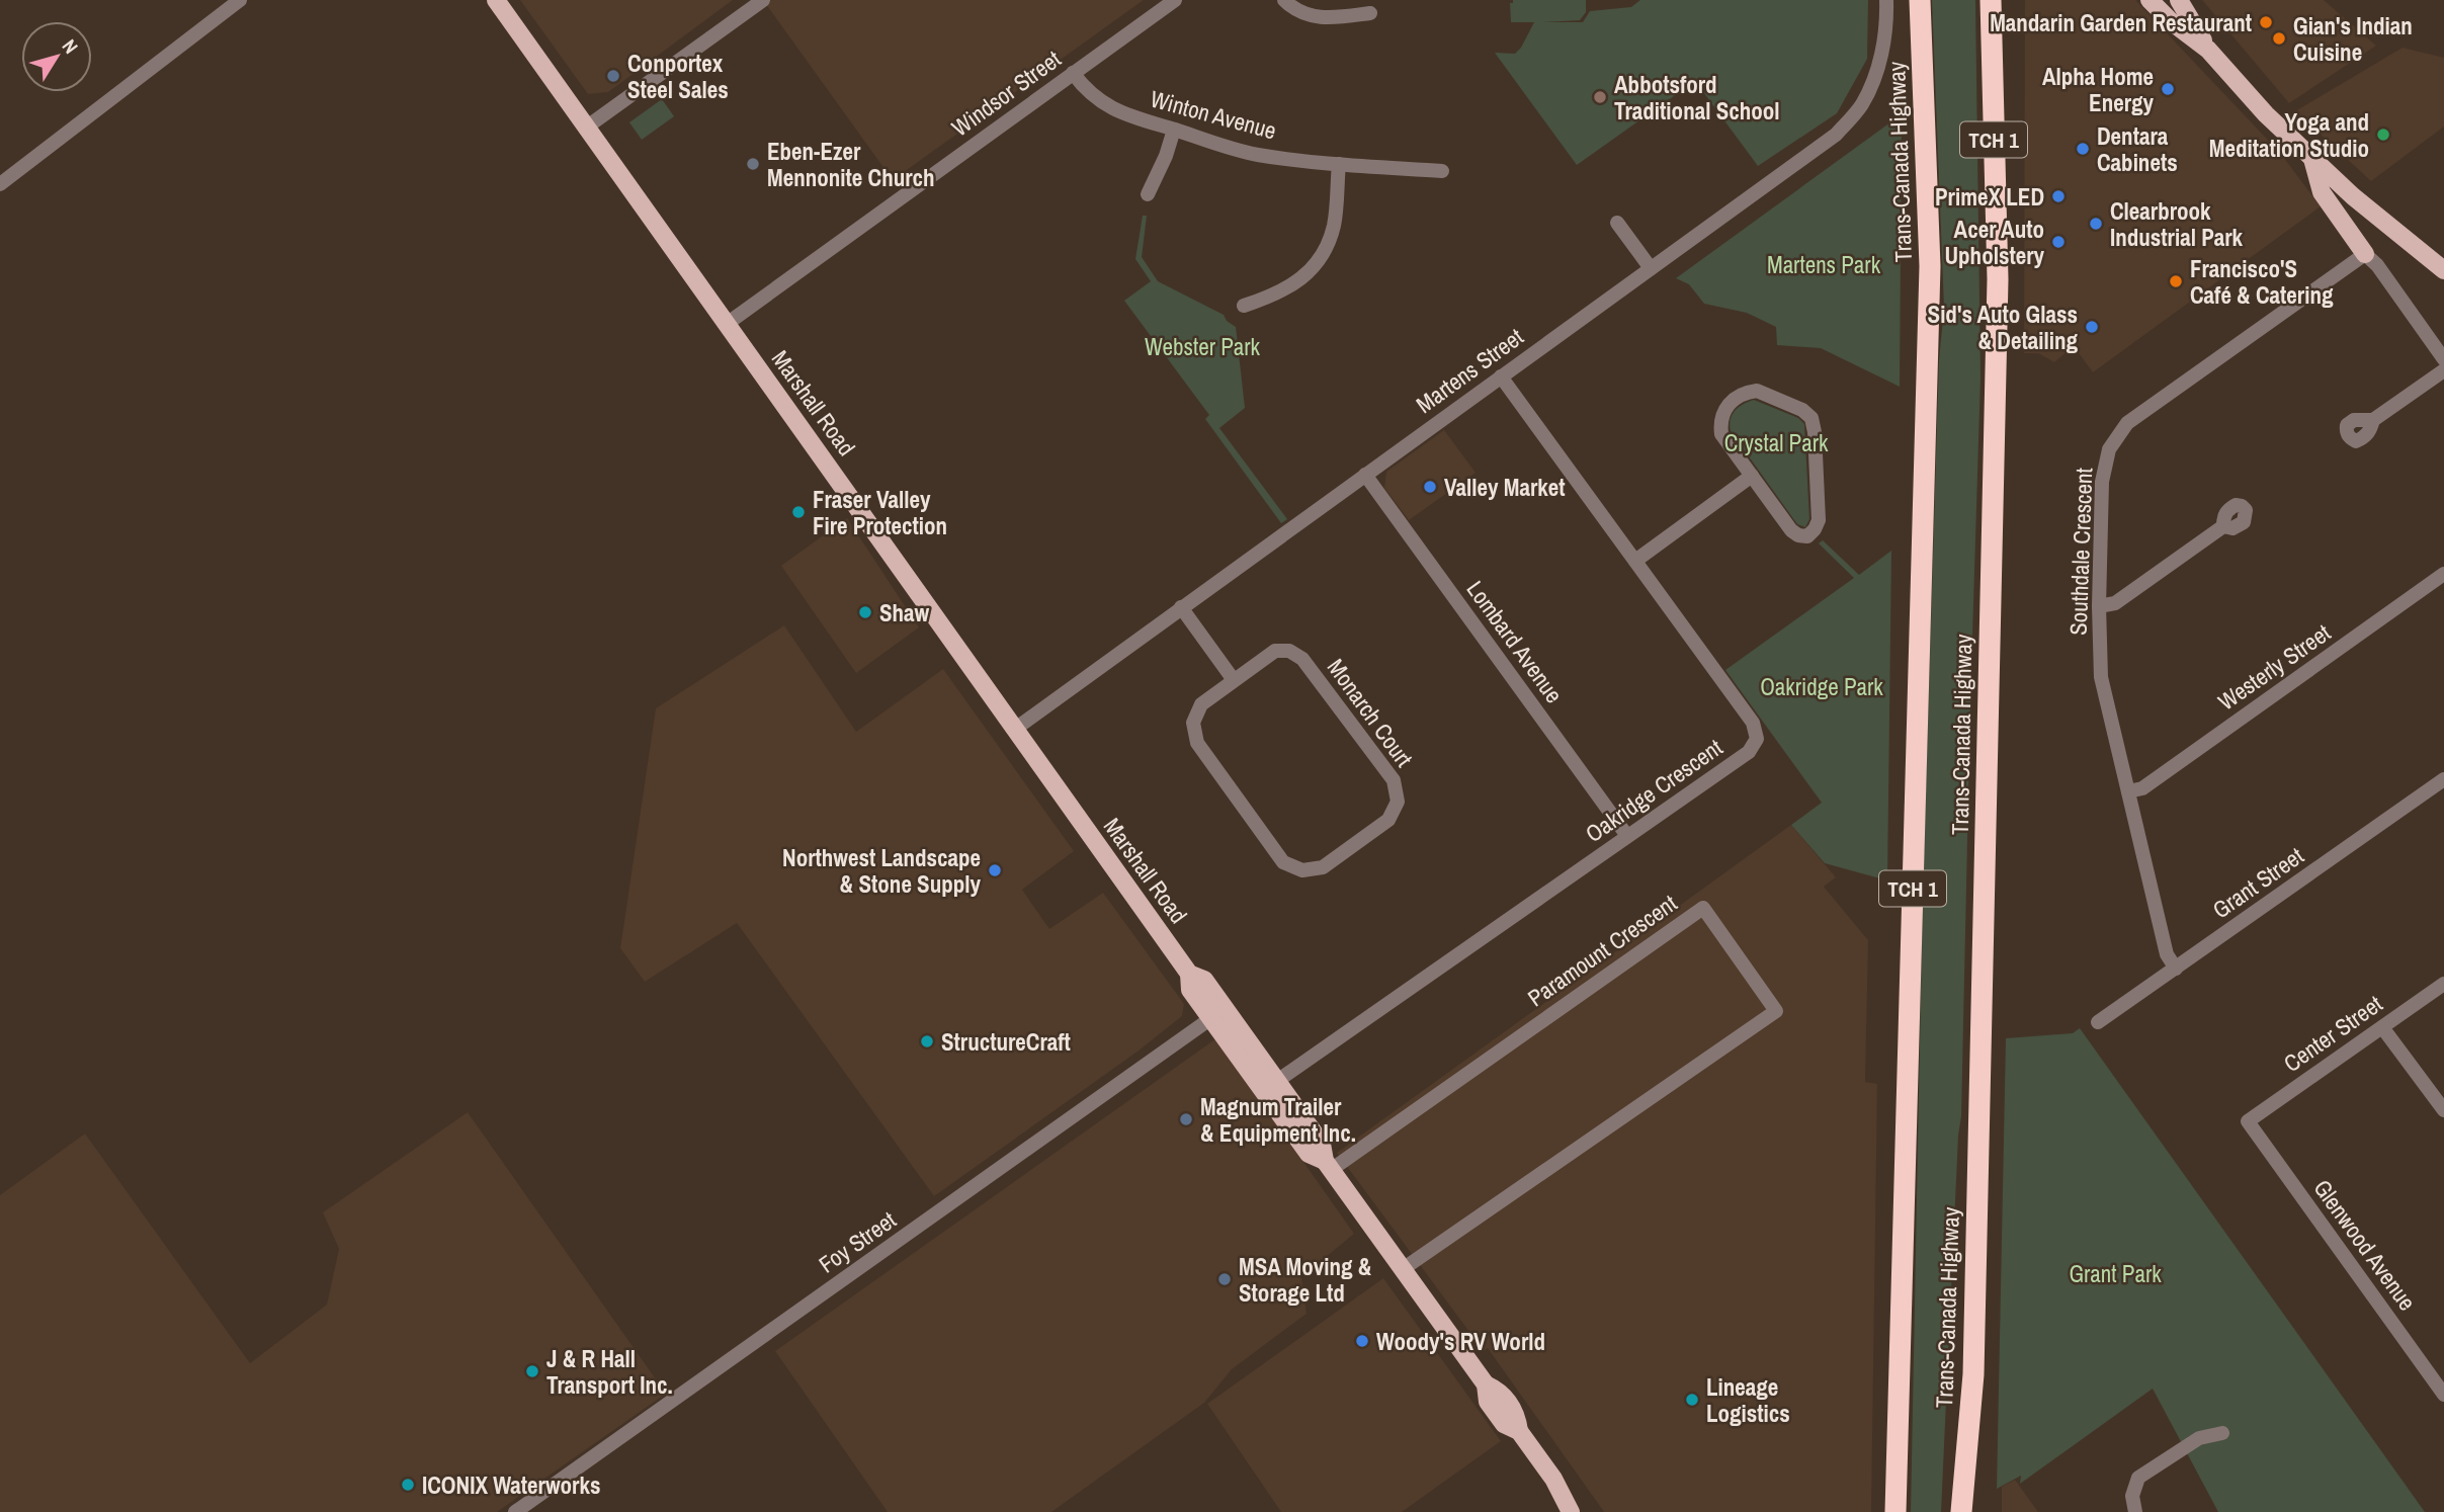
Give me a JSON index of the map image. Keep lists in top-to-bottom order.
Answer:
{
  "streets": {
    "highway": ["TCH 1", "Trans-Canada Highway"],
    "main road": ["Marshall Road"],
    "street": [
      "Windsor Street",
      "Winton Avenue",
      "Martens Street",
      "Southdale Crescent",
      "Lombard Avenue",
      "Westerly Street",
      "Monarch Court",
      "Oakridge Crescent",
      "Grant Street",
      "Paramount Crescent",
      "Center Street",
      "Foy Street",
      "Glenwood Avenue"
    ]
  },
  "crossings": [
    ["Windsor Street", "Winton Avenue"],
    ["Windsor Street", "Marshall Road"],
    ["Martens Street", "Marshall Road"],
    ["Martens Street", "Lombard Avenue"],
    ["Martens Street", "Oakridge Crescent"],
    ["Marshall Road", "Oakridge Crescent"],
    ["Marshall Road", "Paramount Crescent"],
    ["Marshall Road", "Foy Street"],
    ["Southdale Crescent", "Westerly Street"],
    ["Southdale Crescent", "Grant Street"],
    ["Lombard Avenue", "Oakridge Crescent"],
    ["Center Street", "Glenwood Avenue"]
  ],
  "parks": [
    "Martens Park",
    "Webster Park",
    "Crystal Park",
    "Oakridge Park",
    "Grant Park"
  ],
  "places": [
    "Mandarin Garden Restaurant",
    "Gian's Indian Cuisine",
    "Conportex Steel Sales",
    "Alpha Home Energy",
    "Abbotsford Traditional School",
    "Yoga and Meditation Studio",
    "Dentara Cabinets",
    "Eben-Ezer Mennonite Church",
    "PrimeX LED",
    "Clearbrook Industrial Park",
    "Acer Auto Upholstery",
    "Francisco'S Café & Catering",
    "Sid's Auto Glass & Detailing",
    "Valley Market",
    "Fraser Valley Fire Protection",
    "Shaw",
    "Northwest Landscape & Stone Supply",
    "StructureCraft",
    "Magnum Trailer & Equipment Inc.",
    "MSA Moving & Storage Ltd",
    "Woody's RV World",
    "J & R Hall Transport Inc.",
    "Lineage Logistics",
    "ICONIX Waterworks"
  ],
  "north": "top right"
}
